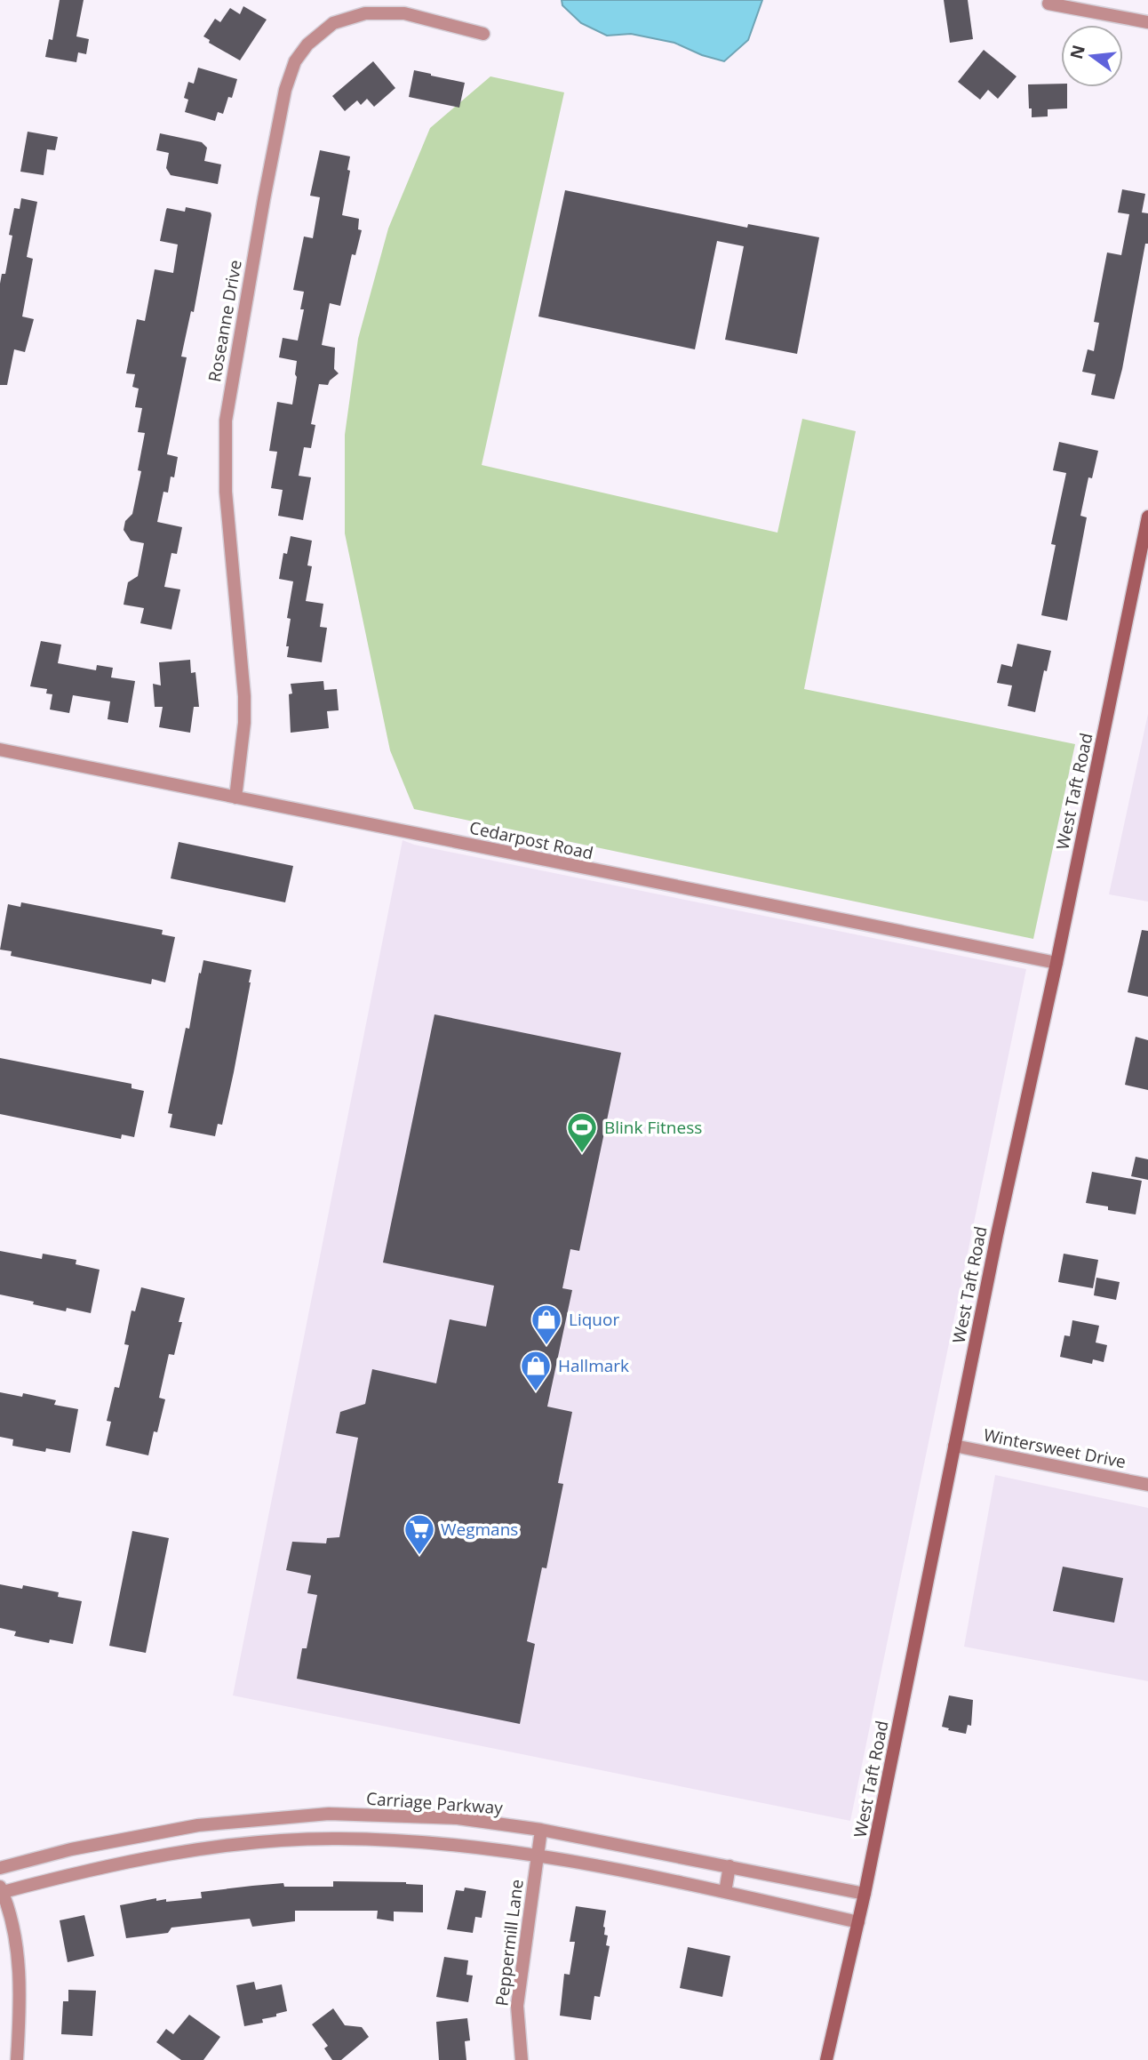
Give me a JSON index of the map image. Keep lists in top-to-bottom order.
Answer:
{
  "streets": {
    "main road": ["West Taft Road"],
    "street": [
      "Roseanne Drive",
      "Cedarpost Road",
      "Wintersweet Drive",
      "Carriage Parkway",
      "Peppermill Lane"
    ]
  },
  "crossings": [
    ["Roseanne Drive", "Cedarpost Road"],
    ["West Taft Road", "Cedarpost Road"],
    ["West Taft Road", "Wintersweet Drive"],
    ["West Taft Road", "Carriage Parkway"],
    ["Carriage Parkway", "Peppermill Lane"]
  ],
  "places": {
    "sports": ["Blink Fitness"],
    "shop": ["Liquor", "Hallmark"],
    "supermarket": ["Wegmans"]
  },
  "north": "left"
}
